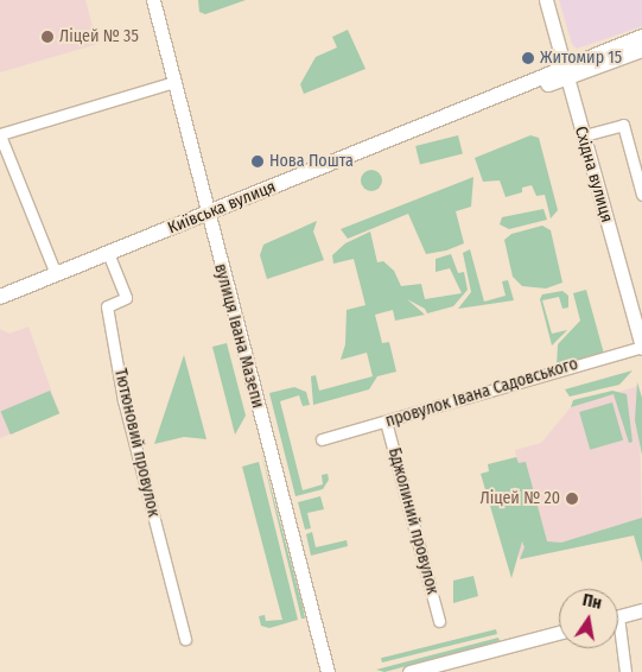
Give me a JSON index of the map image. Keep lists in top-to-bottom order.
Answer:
{
  "streets": {
    "main road": ["Східна вулиця", "Київська вулиця", "вулиця Івана Мазепи"],
    "street": ["провулок Івана Садовського", "Тютюновий провулок", "Бджолиний провулок"]
  },
  "crossings": [
    ["Східна вулиця", "Київська вулиця"],
    ["Східна вулиця", "провулок Івана Садовського"],
    ["Київська вулиця", "вулиця Івана Мазепи"],
    ["Київська вулиця", "Тютюновий провулок"],
    ["провулок Івана Садовського", "Бджолиний провулок"]
  ],
  "places": [
    "Ліцей № 35",
    "Житомир 15",
    "Нова Пошта",
    "Ліцей № 20"
  ],
  "north": "top"
}
